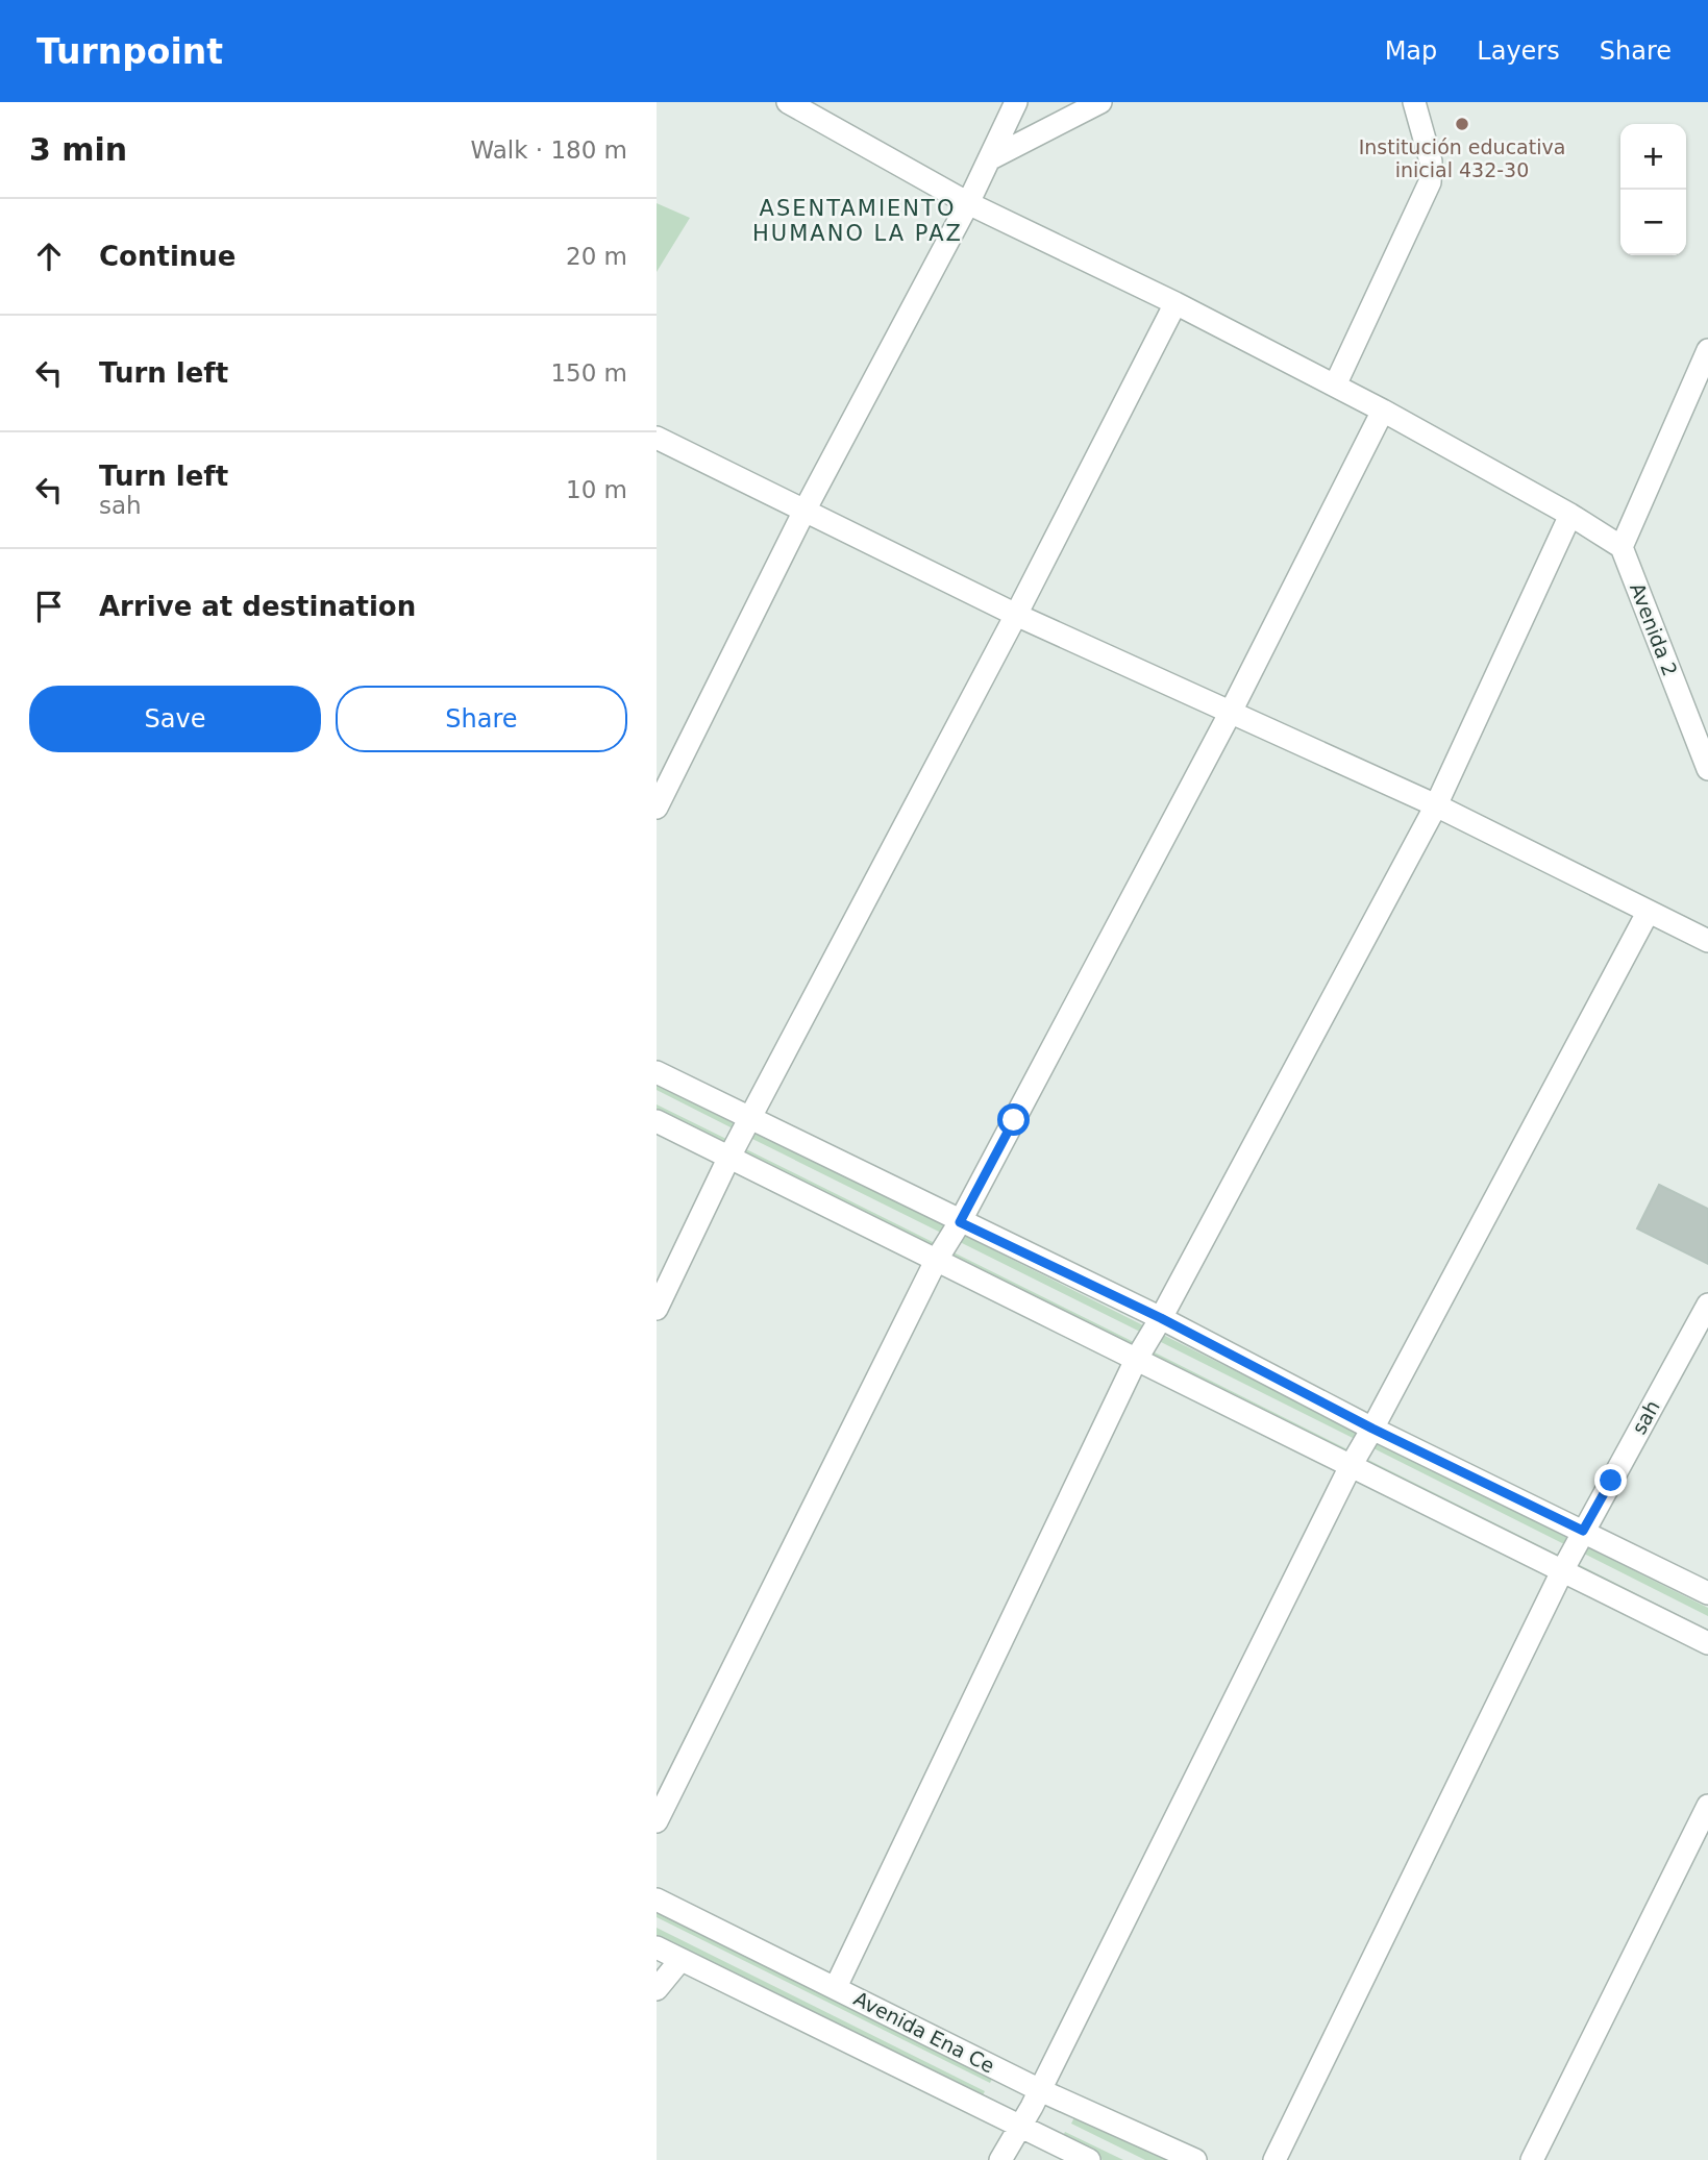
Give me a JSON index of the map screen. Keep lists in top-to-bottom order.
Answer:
{
  "streets": {
    "street": ["Avenida 2", "sah", "Avenida Ena Ce"]
  },
  "districts": ["ASENTAMIENTO HUMANO LA PAZ"],
  "places": ["Institución educativa inicial 432-30"],
  "page": {
    "header": "Turnpoint",
    "nav": ["Map", "Layers", "Share"],
    "heading": ["3 min", "Walk · 180 m"],
    "map_buttons": ["+", "−"],
    "list": [
      ["Continue", "20 m"],
      ["Turn left", "150 m"],
      ["Turn left", "sah", "10 m"],
      "Arrive at destination"
    ],
    "buttons": ["Save", "Share"]
  }
}
